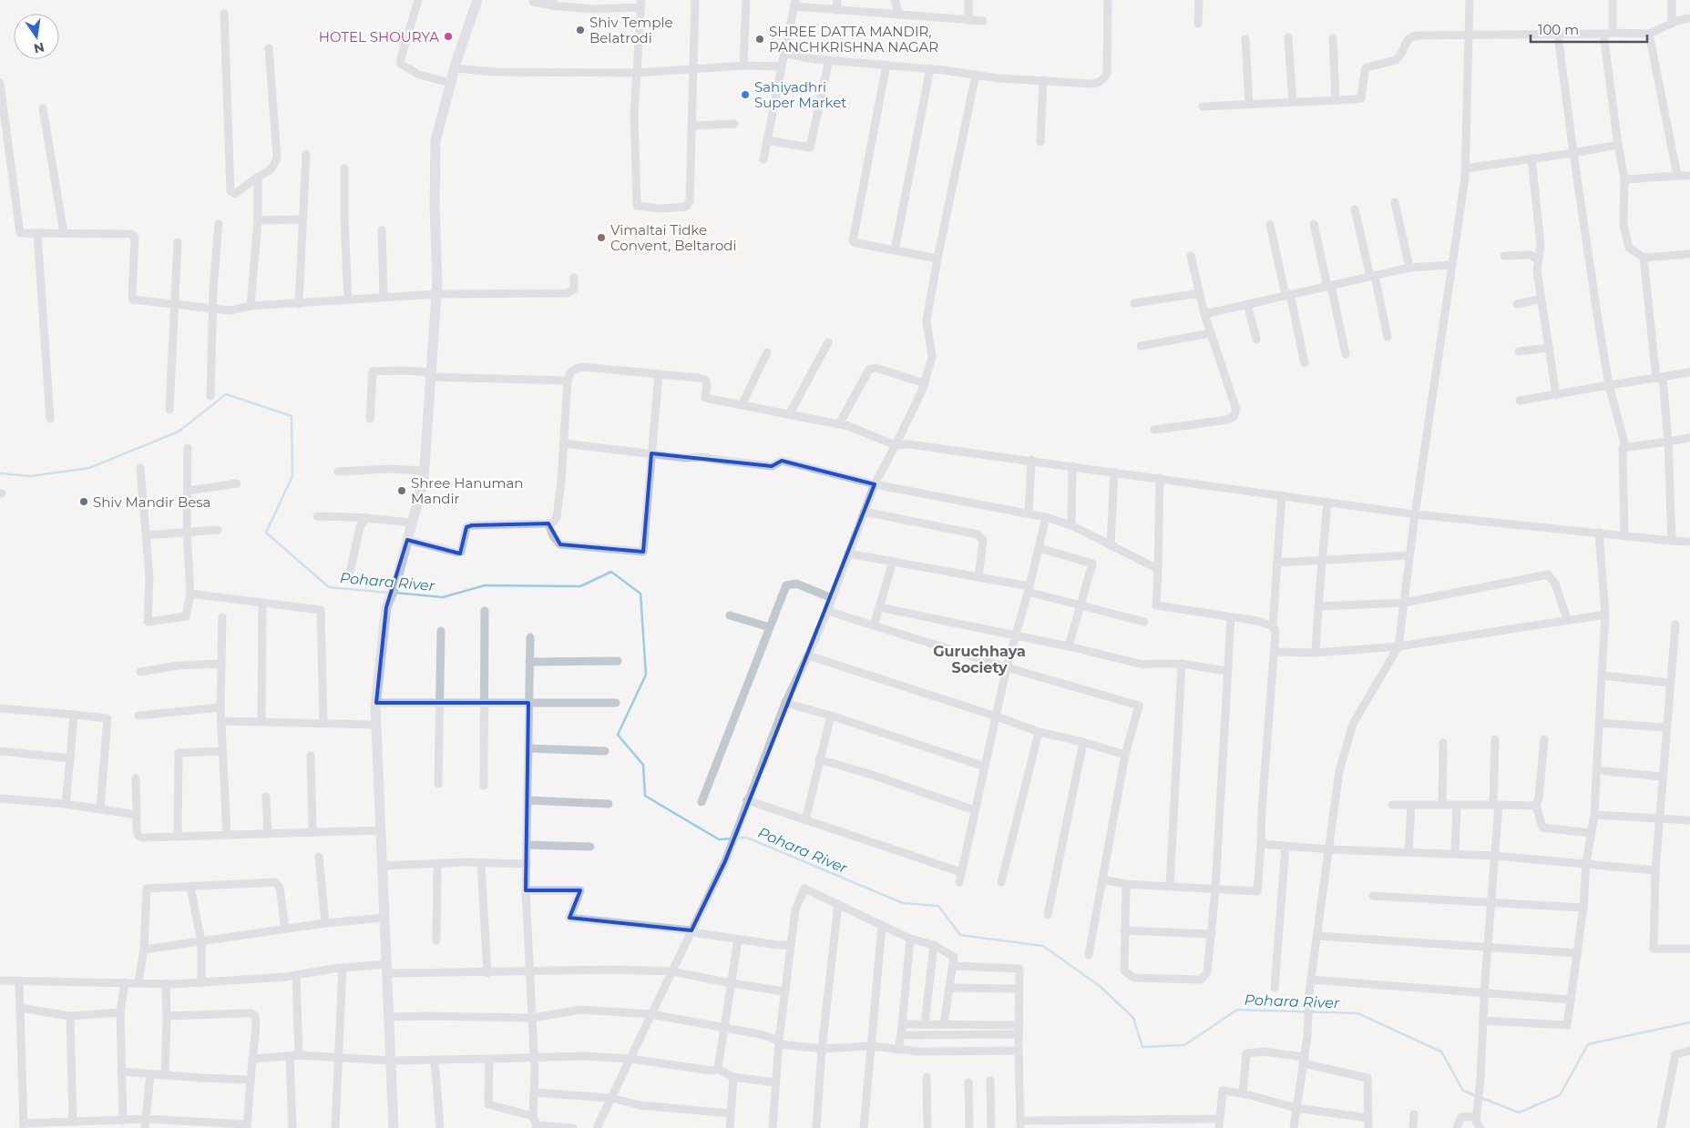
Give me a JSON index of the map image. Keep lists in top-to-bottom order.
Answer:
{
  "districts": ["Guruchhaya Society"],
  "water": ["Pohara River"],
  "places": [
    "Shiv Temple Belatrodi",
    "HOTEL SHOURYA",
    "SHREE DATTA MANDIR, PANCHKRISHNA NAGAR",
    "Sahiyadhri Super Market",
    "Vimaltai Tidke Convent, Beltarodi",
    "Shree Hanuman Mandir",
    "Shiv Mandir Besa"
  ],
  "scale_bar": "100 m",
  "north": "bottom"
}
